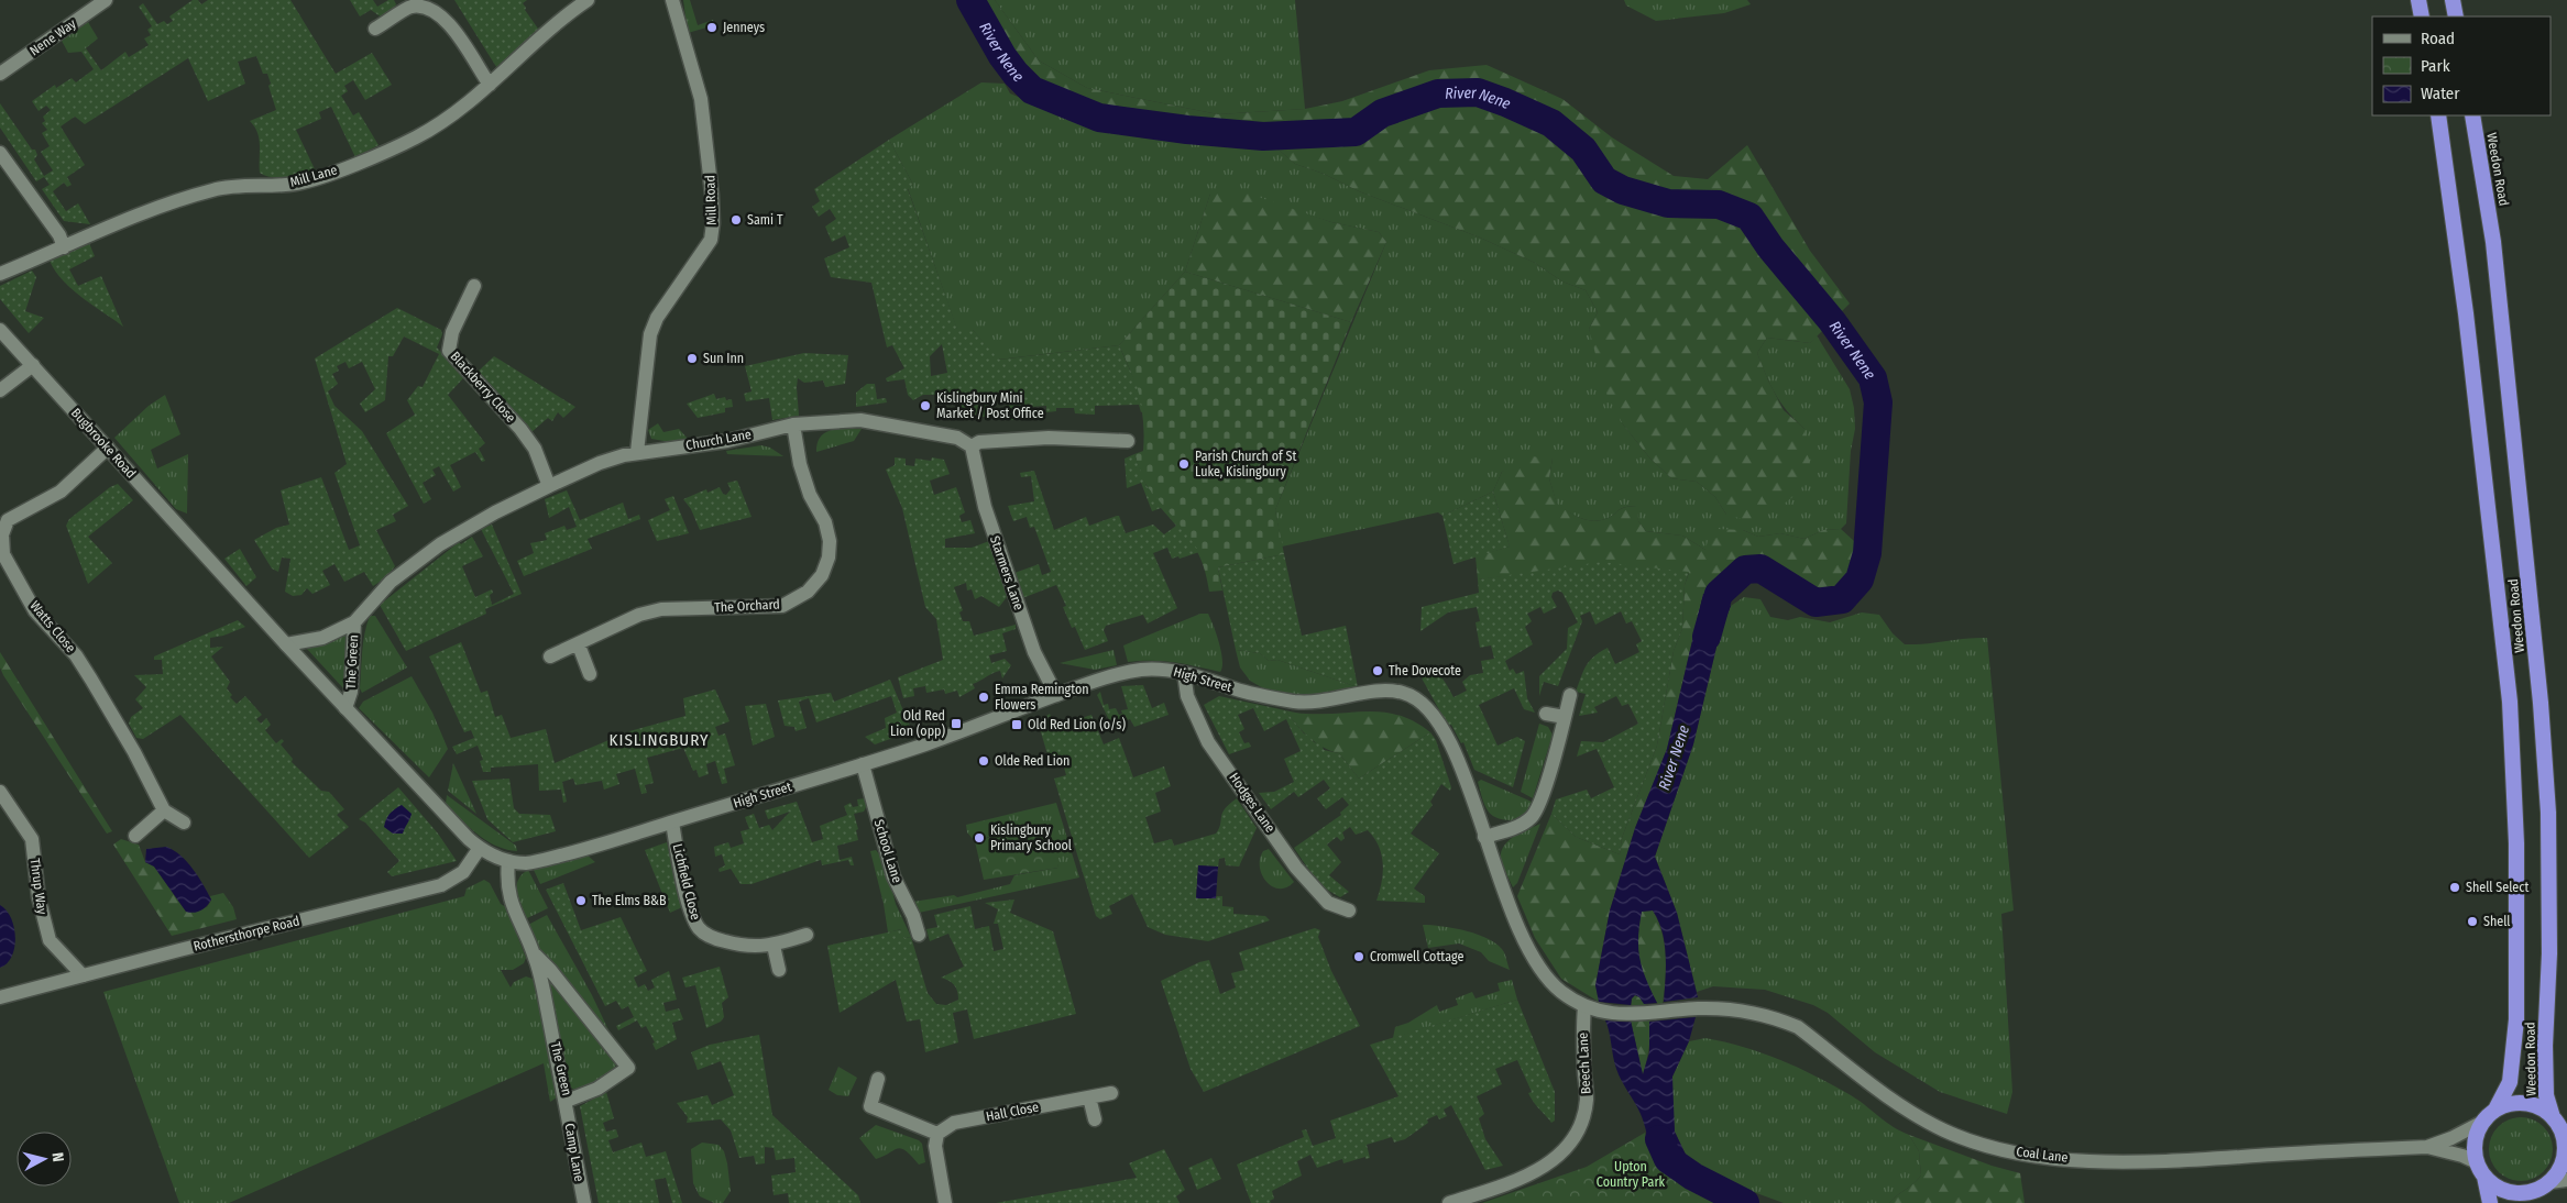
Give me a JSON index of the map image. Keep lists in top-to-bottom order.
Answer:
{
  "streets": {
    "highway": ["Weedon Road"],
    "street": [
      "Nene Way",
      "Mill Lane",
      "Mill Road",
      "Blackberry Close",
      "Church Lane",
      "Bugbrooke Road",
      "Starmers Lane",
      "The Orchard",
      "Watts Close",
      "The Green",
      "High Street",
      "Hodges Lane",
      "School Lane",
      "Lichfield Close",
      "Thrup Way",
      "Rothersthorpe Road",
      "Beech Lane",
      "Hall Close",
      "Camp Lane",
      "Coal Lane"
    ]
  },
  "crossings": [
    ["Weedon Road", "Coal Lane"],
    ["Mill Road", "Church Lane"],
    ["Blackberry Close", "Church Lane"],
    ["Church Lane", "Starmers Lane"],
    ["Church Lane", "The Orchard"],
    ["Church Lane", "The Green"],
    ["Bugbrooke Road", "Watts Close"],
    ["Bugbrooke Road", "The Green"],
    ["Starmers Lane", "High Street"],
    ["The Green", "High Street"],
    ["The Green", "Rothersthorpe Road"],
    ["The Green", "Camp Lane"],
    ["High Street", "Hodges Lane"],
    ["High Street", "School Lane"],
    ["High Street", "Lichfield Close"],
    ["High Street", "Beech Lane"],
    ["High Street", "Coal Lane"],
    ["Thrup Way", "Rothersthorpe Road"]
  ],
  "districts": ["KISLINGBURY"],
  "water": ["River Nene"],
  "parks": ["Upton Country Park"],
  "places": {
    "other": [
      "Jenneys",
      "Sami T",
      "Sun Inn",
      "Kislingbury Mini Market / Post Office",
      "Parish Church of St Luke, Kislingbury",
      "The Dovecote",
      "Emma Remington Flowers",
      "Olde Red Lion",
      "Kislingbury Primary School",
      "Shell Select",
      "The Elms B&B",
      "Shell",
      "Cromwell Cottage"
    ],
    "transit": ["Old Red Lion (opp)", "Old Red Lion (o/s)"]
  },
  "legend": ["Road", "Park", "Water"],
  "north": "right"
}
